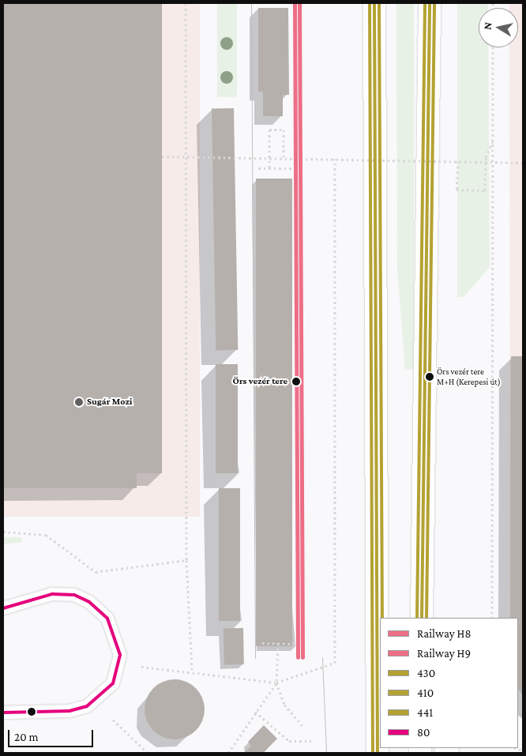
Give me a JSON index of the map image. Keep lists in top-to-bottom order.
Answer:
{
  "places": ["Örs vezér tere M+H (Kerepesi út)", "Örs vezér tere", "Sugár Mozi"],
  "lines": [
    "rail line H8",
    "rail line H9",
    "transit line 430",
    "transit line 410",
    "transit line 441",
    "transit line 80"
  ],
  "legend": [
    "Railway H8",
    "Railway H9",
    "430",
    "410",
    "441",
    "80"
  ],
  "scale_bar": "20 m",
  "north": "left"
}
